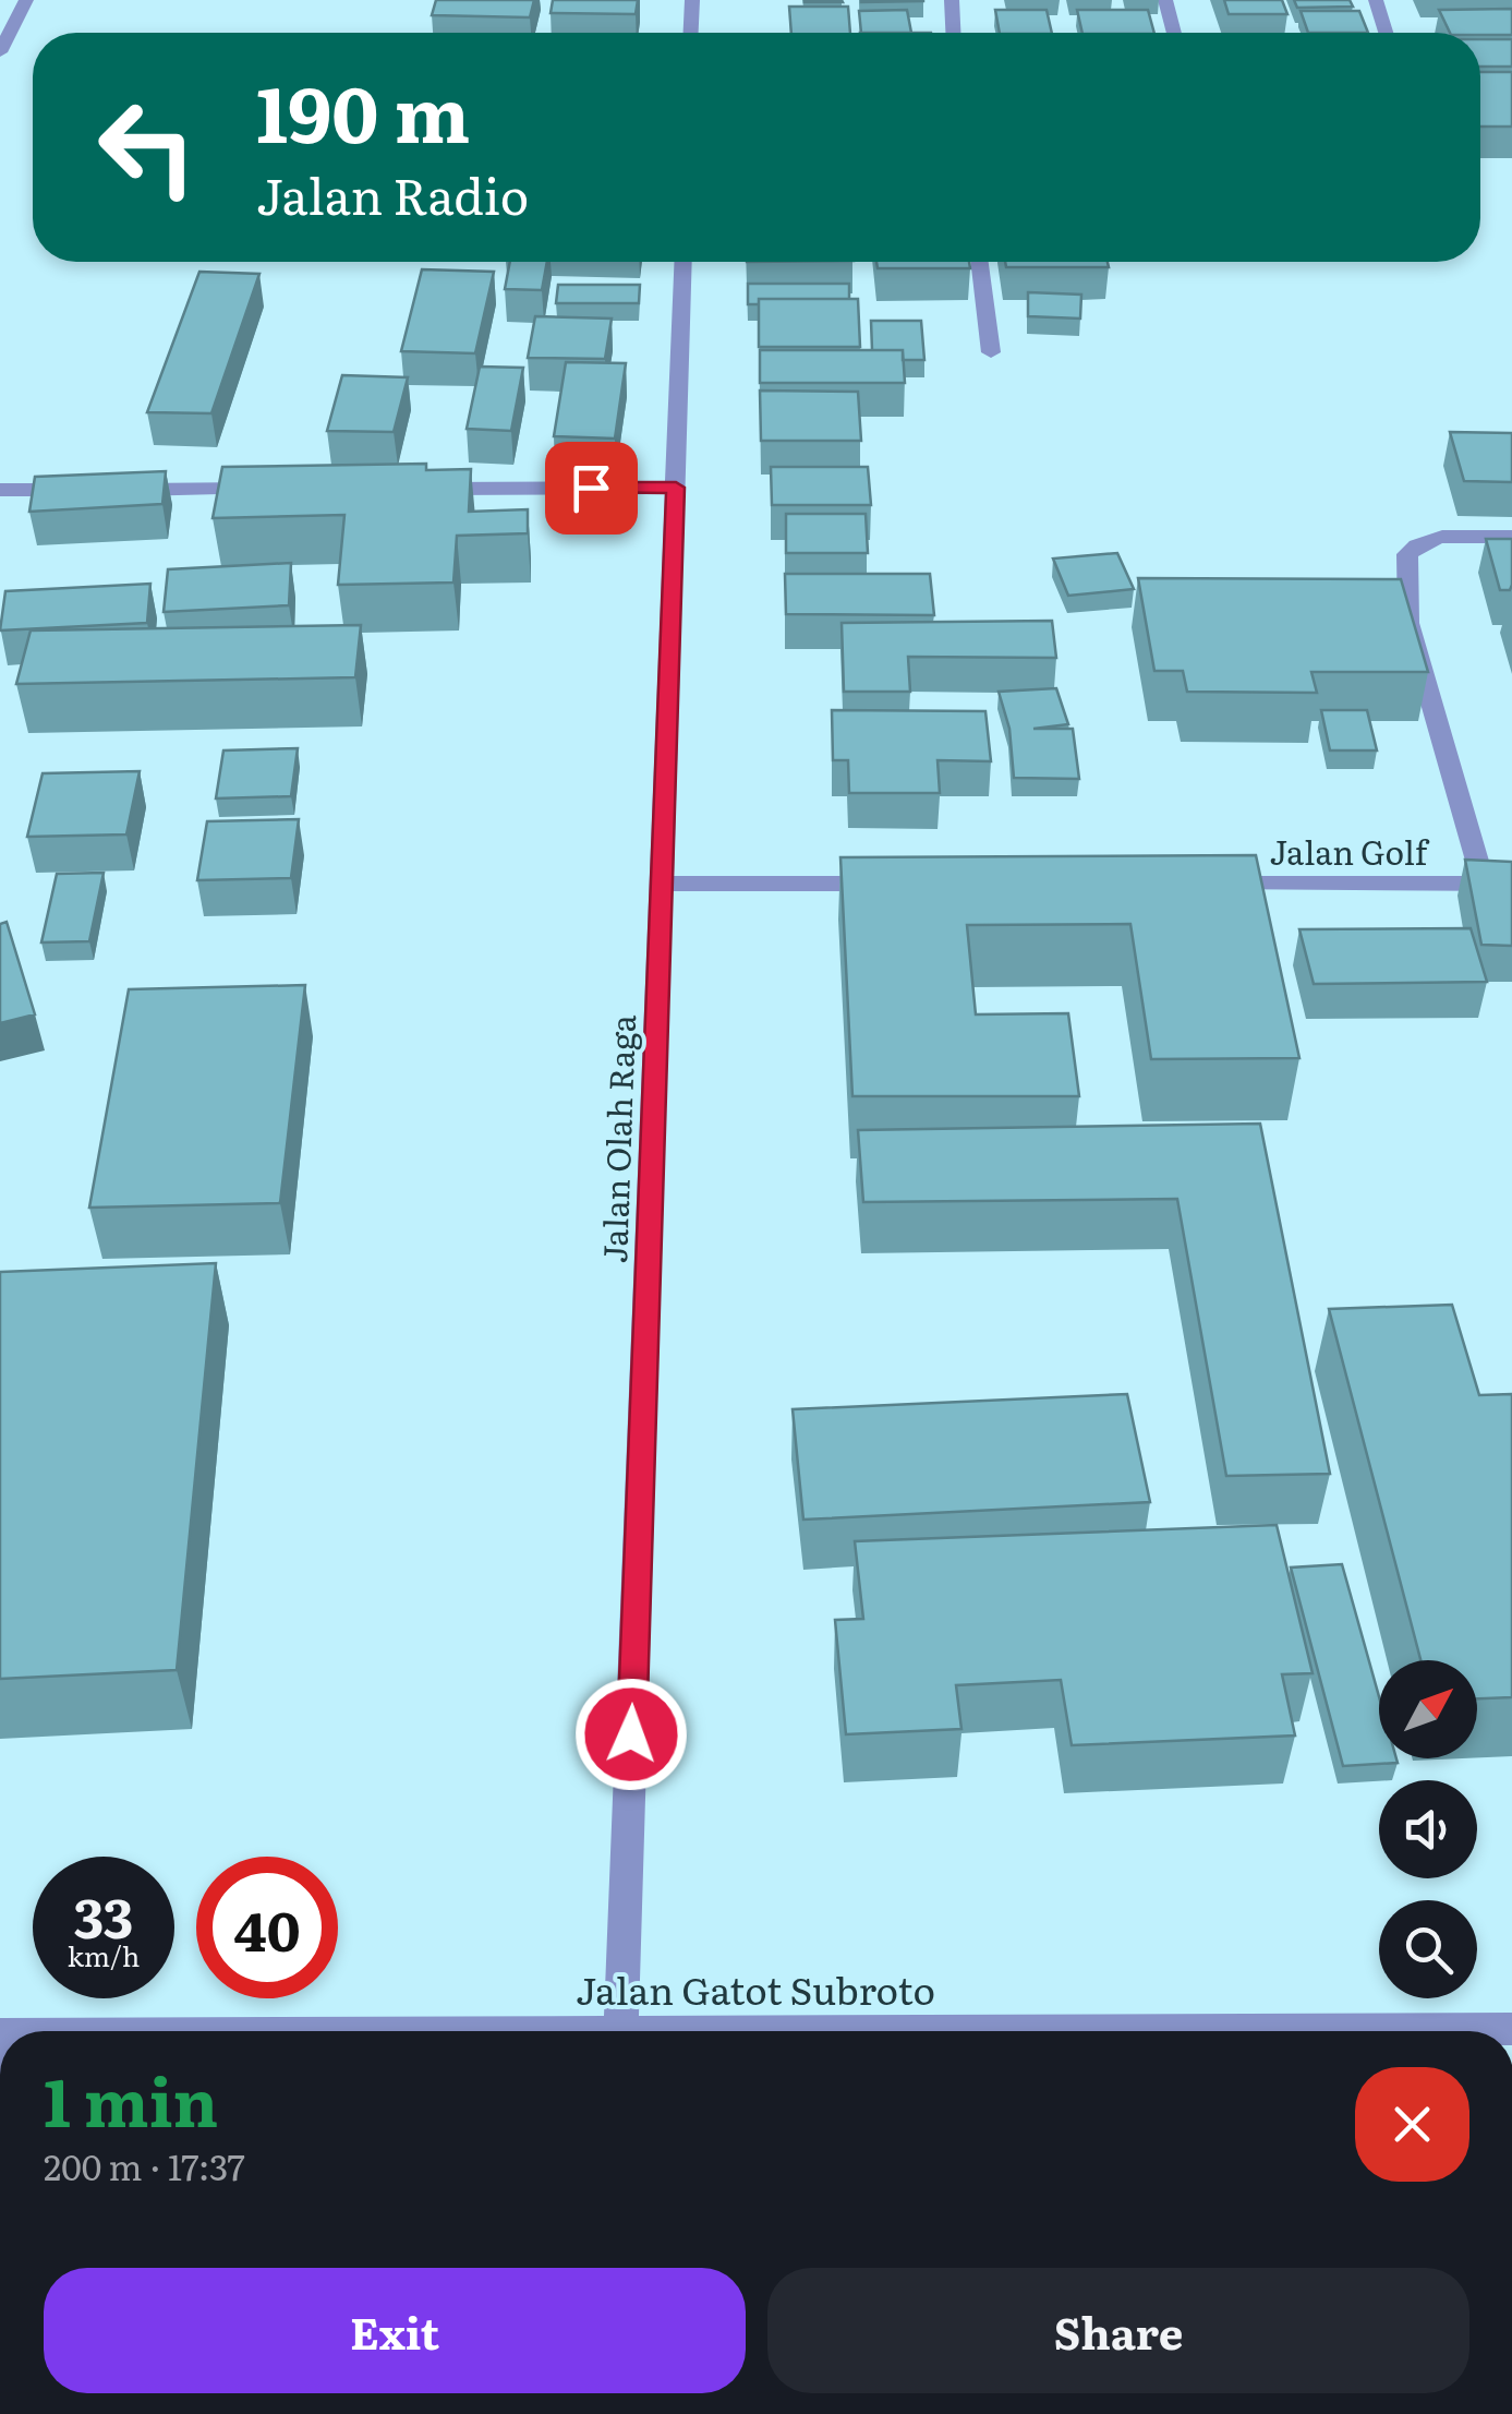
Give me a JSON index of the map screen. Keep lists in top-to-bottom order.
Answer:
{
  "streets": {
    "street": ["Jalan Golf", "Jalan Olah Raga", "Jalan Gatot Subroto"]
  },
  "north": "top right",
  "page": {
    "turn": ["190 m", "Jalan Radio"],
    "speed": "33 km/h",
    "limit": "40",
    "heading": ["1 min", "200 m · 17:37"],
    "buttons": ["Exit", "Share"]
  }
}
